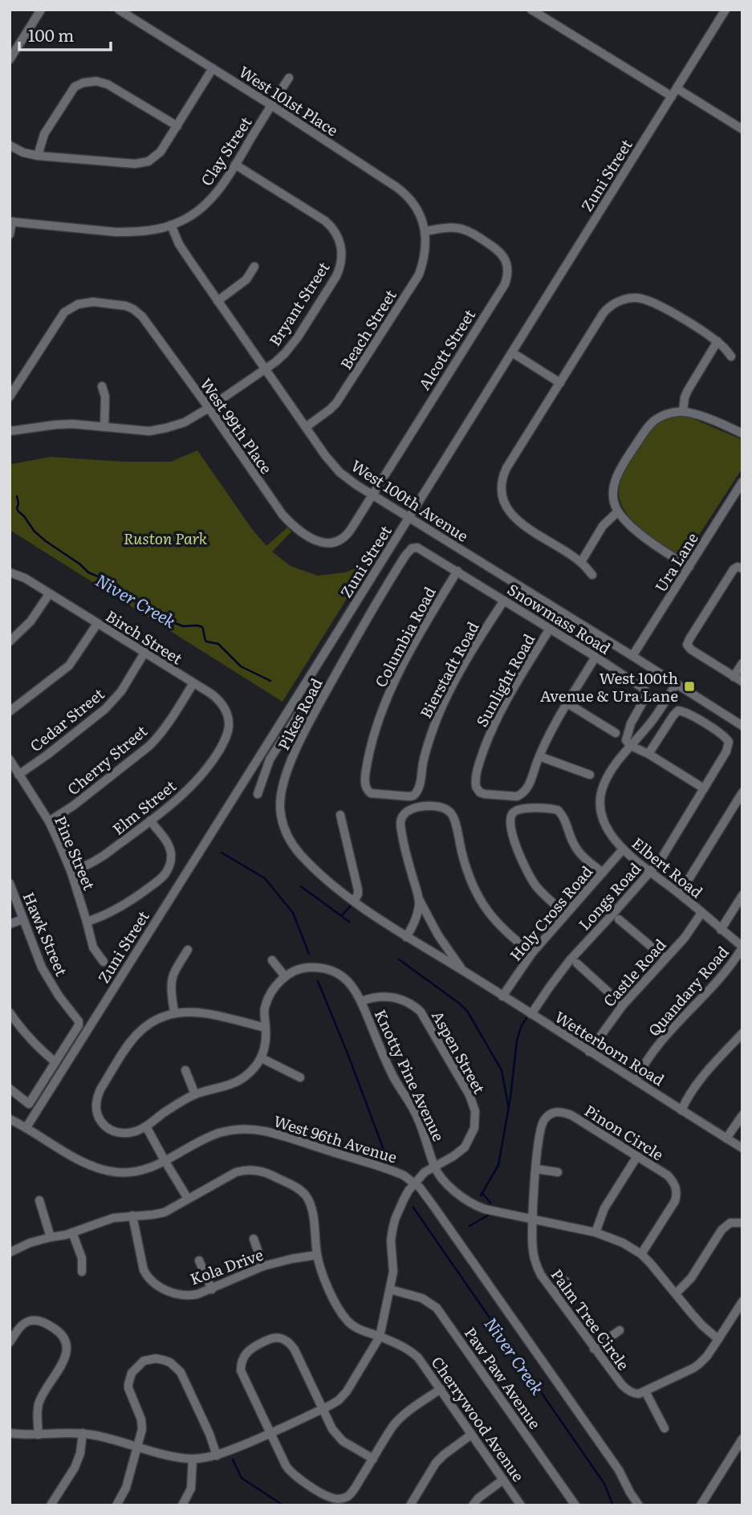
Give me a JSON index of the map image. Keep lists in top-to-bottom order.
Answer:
{
  "streets": {
    "street": [
      "West 101st Place",
      "Clay Street",
      "Zuni Street",
      "Bryant Street",
      "Beach Street",
      "Alcott Street",
      "West 99th Place",
      "West 100th Avenue",
      "Ura Lane",
      "Snowmass Road",
      "Birch Street",
      "Columbia Road",
      "Bierstadt Road",
      "Sunlight Road",
      "Pikes Road",
      "Cedar Street",
      "Cherry Street",
      "Elm Street",
      "Pine Street",
      "Elbert Road",
      "Longs Road",
      "Holy Cross Road",
      "Hawk Street",
      "Castle Road",
      "Quandary Road",
      "Wetterborn Road",
      "Aspen Street",
      "Knotty Pine Avenue",
      "Pinon Circle",
      "West 96th Avenue",
      "Kola Drive",
      "Palm Tree Circle",
      "Paw Paw Avenue",
      "Cherrywood Avenue"
    ]
  },
  "crossings": [
    ["West 101st Place", "Clay Street"],
    ["West 101st Place", "Beach Street"],
    ["West 101st Place", "Alcott Street"],
    ["Clay Street", "Bryant Street"],
    ["Clay Street", "West 100th Avenue"],
    ["Zuni Street", "West 100th Avenue"],
    ["Zuni Street", "West 96th Avenue"],
    ["Bryant Street", "West 99th Place"],
    ["Bryant Street", "West 100th Avenue"],
    ["Beach Street", "Alcott Street"],
    ["Beach Street", "West 100th Avenue"],
    ["Alcott Street", "West 99th Place"],
    ["Alcott Street", "West 100th Avenue"],
    ["West 100th Avenue", "Ura Lane"],
    ["West 100th Avenue", "Elbert Road"],
    ["Snowmass Road", "Columbia Road"],
    ["Snowmass Road", "Bierstadt Road"],
    ["Snowmass Road", "Sunlight Road"],
    ["Snowmass Road", "Pikes Road"],
    ["Birch Street", "Cedar Street"],
    ["Birch Street", "Cherry Street"],
    ["Birch Street", "Elm Street"],
    ["Columbia Road", "Bierstadt Road"],
    ["Pikes Road", "Wetterborn Road"],
    ["Cedar Street", "Pine Street"],
    ["Cherry Street", "Pine Street"],
    ["Elm Street", "Pine Street"],
    ["Elbert Road", "Longs Road"],
    ["Elbert Road", "Holy Cross Road"],
    ["Elbert Road", "Castle Road"],
    ["Elbert Road", "Quandary Road"],
    ["Longs Road", "Wetterborn Road"],
    ["Holy Cross Road", "Wetterborn Road"],
    ["Castle Road", "Wetterborn Road"],
    ["Quandary Road", "Wetterborn Road"],
    ["Aspen Street", "Knotty Pine Avenue"],
    ["Aspen Street", "West 96th Avenue"],
    ["Aspen Street", "Paw Paw Avenue"],
    ["Aspen Street", "Cherrywood Avenue"],
    ["Knotty Pine Avenue", "Pinon Circle"],
    ["Knotty Pine Avenue", "Palm Tree Circle"],
    ["Pinon Circle", "Palm Tree Circle"],
    ["Kola Drive", "Cherrywood Avenue"]
  ],
  "water": ["Niver Creek"],
  "parks": ["Ruston Park"],
  "places": {
    "transit": ["West 100th Avenue & Ura Lane"]
  },
  "scale_bar": "100 m"
}
